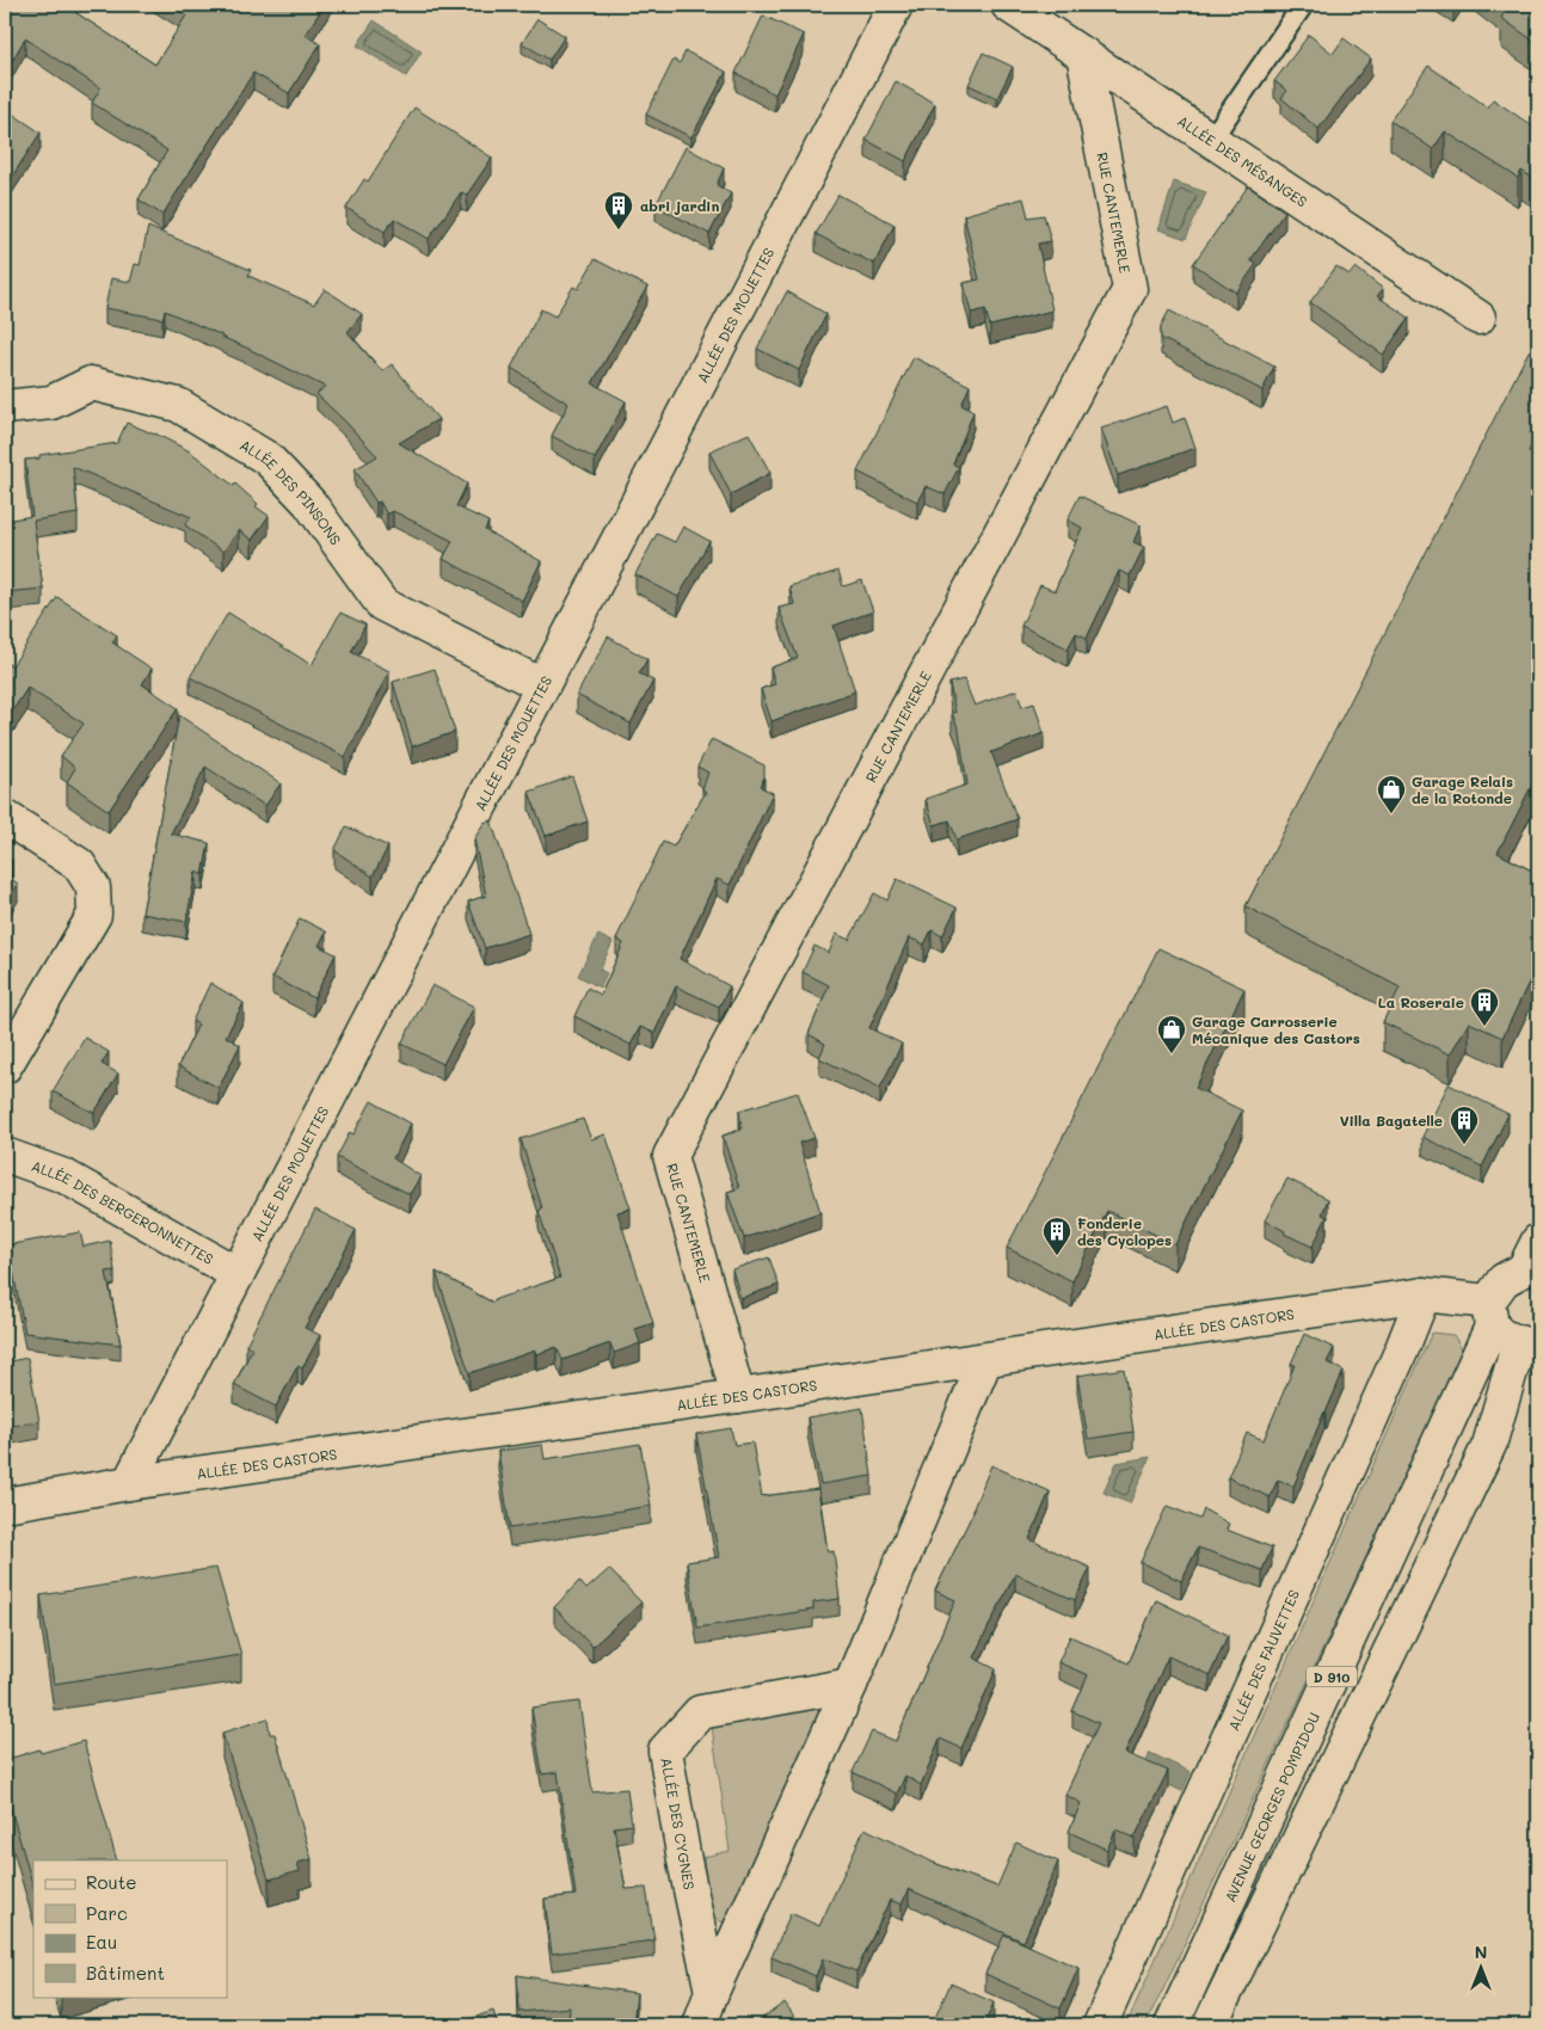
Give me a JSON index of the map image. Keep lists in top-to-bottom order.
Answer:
{
  "streets": {
    "street": [
      "ALLÉE DES MÉSANGES",
      "RUE CANTEMERLE",
      "ALLÉE DES MOUETTES",
      "ALLÉE DES PINSONS",
      "ALLÉE DES BERGERONNETTES",
      "ALLÉE DES CASTORS",
      "ALLÉE DES FAUVETTES",
      "D 910",
      "AVENUE GEORGES POMPIDOU",
      "ALLÉE DES CYGNES"
    ]
  },
  "crossings": [
    ["ALLÉE DES MÉSANGES", "RUE CANTEMERLE"],
    ["RUE CANTEMERLE", "ALLÉE DES CASTORS"],
    ["ALLÉE DES MOUETTES", "ALLÉE DES PINSONS"],
    ["ALLÉE DES MOUETTES", "ALLÉE DES BERGERONNETTES"],
    ["ALLÉE DES MOUETTES", "ALLÉE DES CASTORS"],
    ["ALLÉE DES CASTORS", "ALLÉE DES FAUVETTES"],
    ["ALLÉE DES CASTORS", "AVENUE GEORGES POMPIDOU"]
  ],
  "places": {
    "building": [
      "abri jardin",
      "La Roseraie",
      "Villa Bagatelle",
      "Fonderie des Cyclopes"
    ],
    "shop": ["Garage Relais de la Rotonde", "Garage Carrosserie Mécanique des Castors"]
  },
  "legend": [
    "Route",
    "Parc",
    "Eau",
    "Bâtiment"
  ],
  "north": "top"
}
